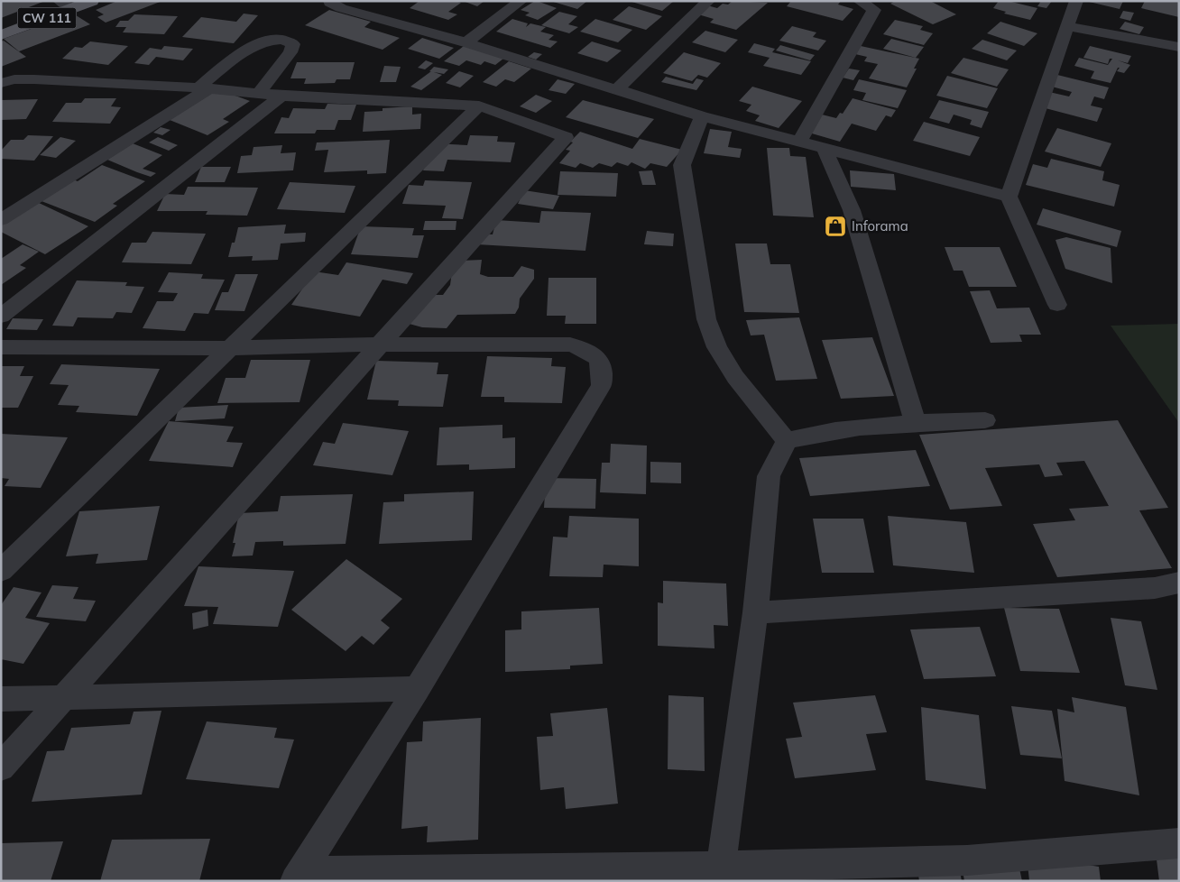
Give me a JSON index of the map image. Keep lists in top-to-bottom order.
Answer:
{
  "streets": {
    "main road": ["CW 111"]
  },
  "places": {
    "shop": ["Inforama"]
  }
}
